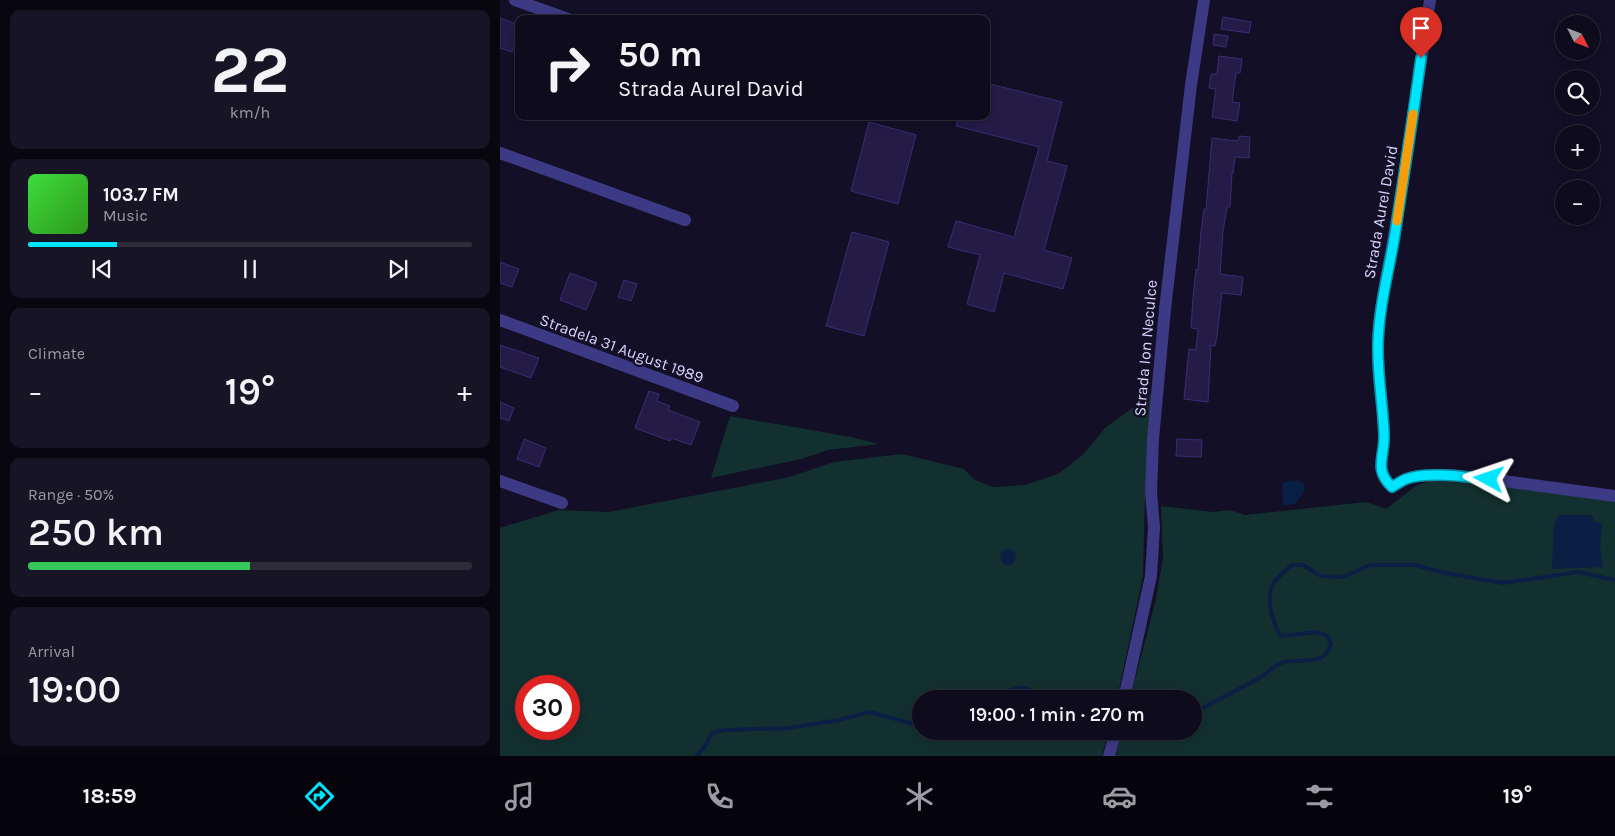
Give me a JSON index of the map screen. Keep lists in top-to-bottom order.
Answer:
{
  "streets": {
    "street": ["Strada Aurel David", "Stradela 31 August 1989", "Strada Ion Neculce"]
  },
  "north": "bottom right",
  "page": {
    "tile": [
      ["22", "km/h"],
      "Climate",
      ["Range · 50%", "250 km"],
      ["Arrival", "19:00"]
    ],
    "map_buttons": ["+", "−"],
    "turn": ["50 m", "Strada Aurel David"],
    "song": ["103.7 FM", "Music"],
    "heat": ["−", "19°", "+"],
    "limit": "30",
    "trip": "19:00 · 1 min · 270 m",
    "tabs": ["18:59", "19°"]
  }
}
